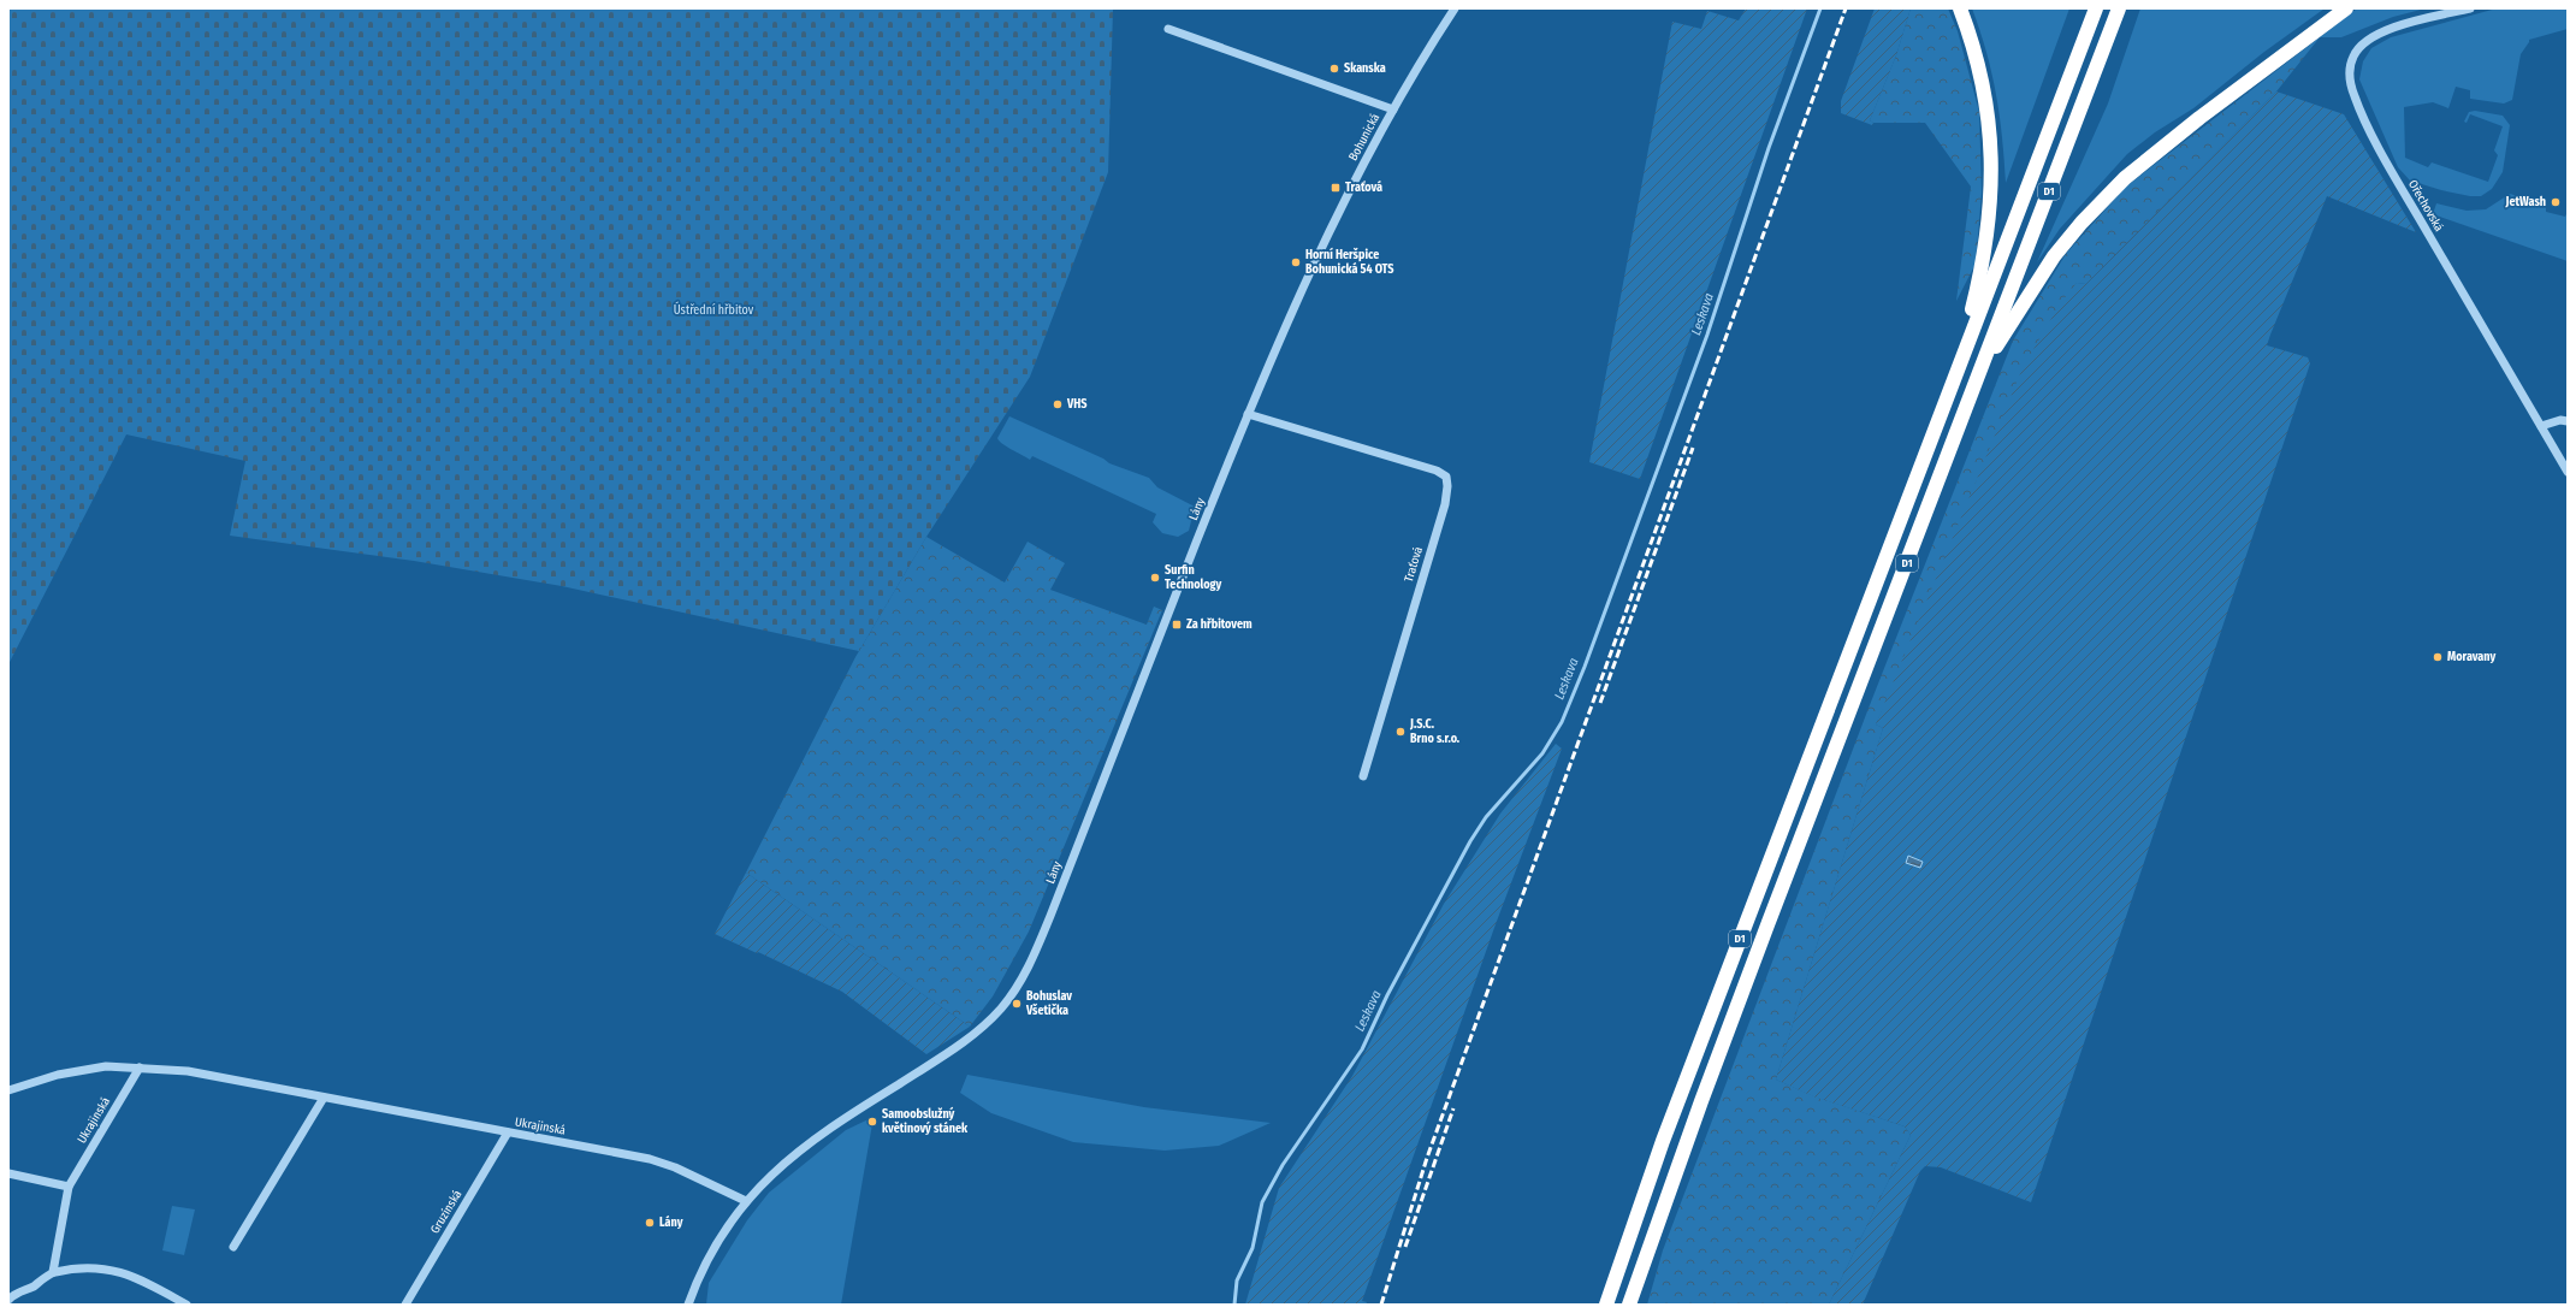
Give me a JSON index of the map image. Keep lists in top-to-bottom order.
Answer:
{
  "streets": {
    "highway": ["D1"],
    "street": [
      "Bohunická",
      "Ořechovská",
      "Lány",
      "Traťová",
      "Ukrajinská",
      "Gruzínská"
    ]
  },
  "crossings": [
    ["Bohunická", "Lány"],
    ["Lány", "Traťová"],
    ["Lány", "Ukrajinská"],
    ["Ukrajinská", "Gruzínská"]
  ],
  "water": ["Leskava"],
  "parks": ["Ústřední hřbitov"],
  "places": {
    "other": [
      "Skanska",
      "JetWash",
      "Horní Heršpice Bohunická 54 OTS",
      "VHS",
      "Surfin Technology",
      "Moravany",
      "J.S.C. Brno s.r.o.",
      "Bohuslav Všetička",
      "Samoobslužný květinový stánek",
      "Lány"
    ],
    "transit": ["Traťová", "Za hřbitovem"]
  }
}
